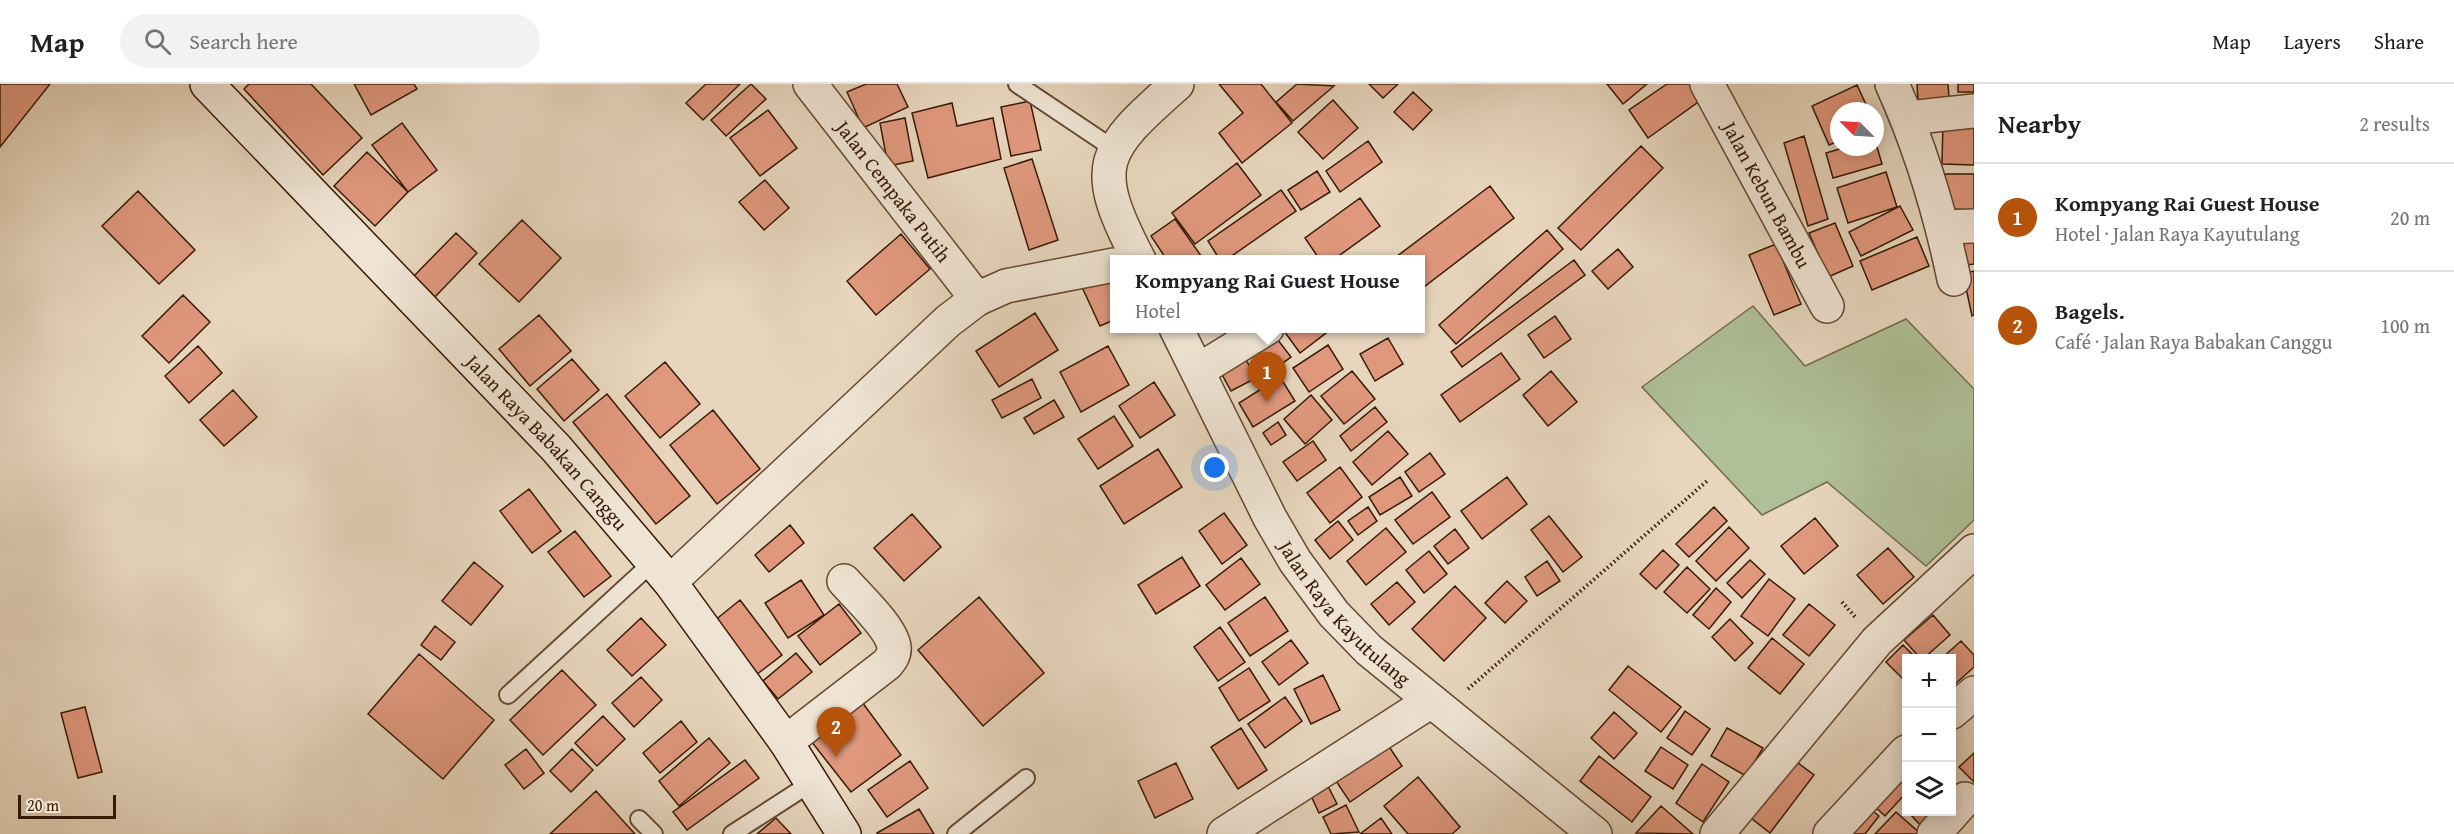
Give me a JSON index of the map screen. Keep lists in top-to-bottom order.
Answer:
{
  "streets": {
    "street": [
      "Jalan Cempaka Putih",
      "Jalan Kebun Bambu",
      "Jalan Raya Babakan Canggu",
      "Jalan Raya Kayutulang"
    ]
  },
  "scale_bar": "20 m",
  "north": "top left",
  "page": {
    "header": "Map",
    "search": "Search here",
    "nav": ["Map", "Layers", "Share"],
    "heading": ["Nearby", "2 results"],
    "list": [
      {
        "mark": "1",
        "name": "Kompyang Rai Guest House",
        "note": "Hotel · Jalan Raya Kayutulang",
        "value": "20 m"
      },
      {
        "mark": "2",
        "name": "Bagels.",
        "note": "Café · Jalan Raya Babakan Canggu",
        "value": "100 m"
      }
    ],
    "popup": ["Kompyang Rai Guest House", "Hotel"],
    "pins": ["1", "2"],
    "map_buttons": ["+", "−"],
    "scale": "20 m"
  }
}
